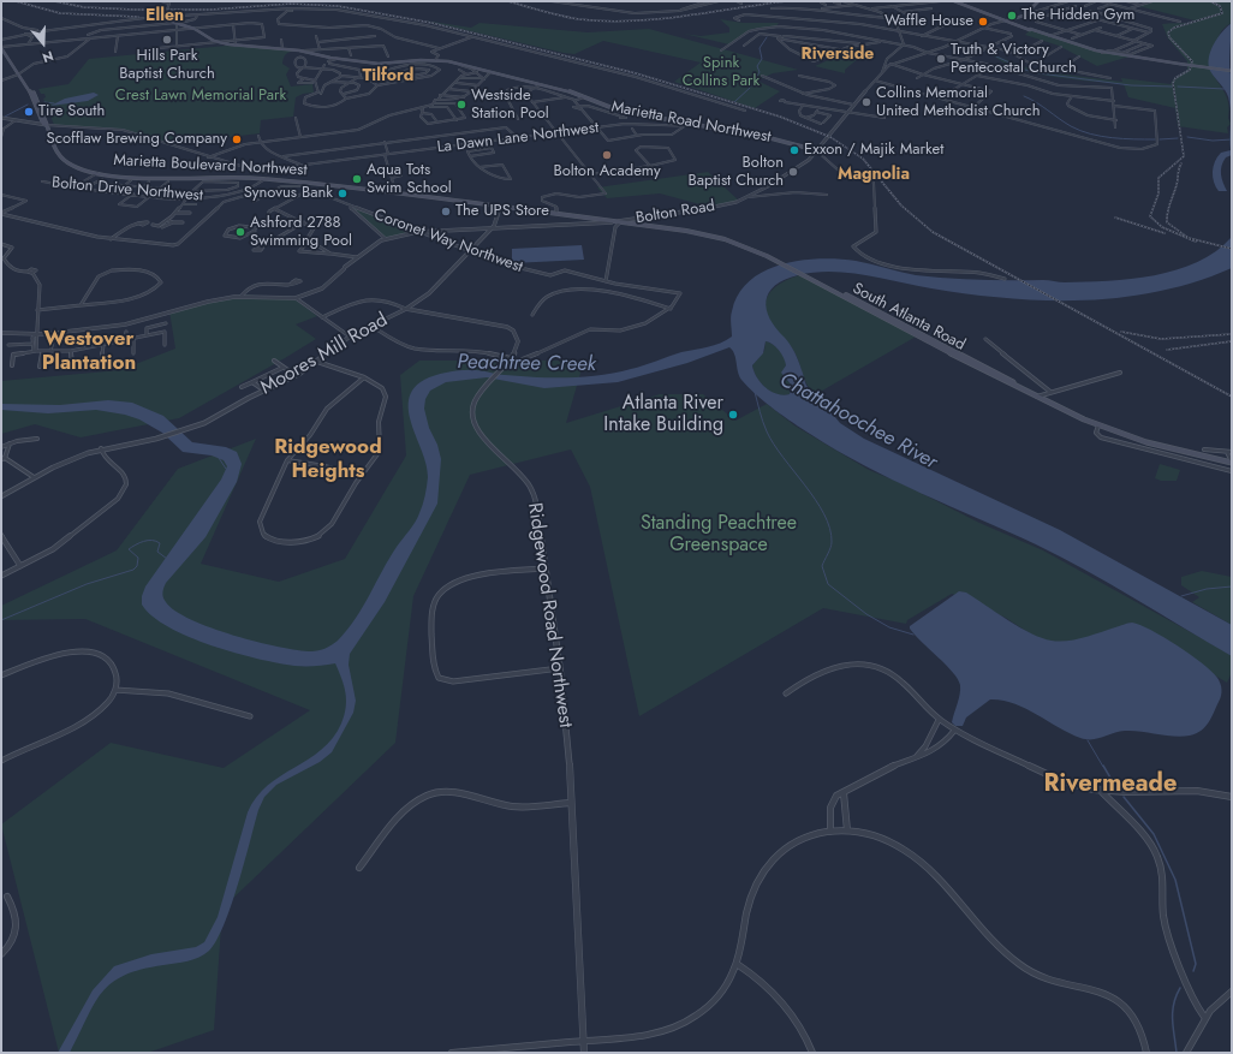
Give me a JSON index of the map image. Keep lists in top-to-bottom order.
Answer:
{
  "streets": {
    "main road": [
      "Marietta Road Northwest",
      "Marietta Boulevard Northwest",
      "Bolton Road",
      "South Atlanta Road"
    ],
    "street": [
      "La Dawn Lane Northwest",
      "Bolton Drive Northwest",
      "Coronet Way Northwest",
      "Moores Mill Road",
      "Ridgewood Road Northwest"
    ]
  },
  "crossings": [
    ["Marietta Road Northwest", "La Dawn Lane Northwest"],
    ["Marietta Road Northwest", "Bolton Road"],
    ["Marietta Boulevard Northwest", "Bolton Drive Northwest"],
    ["Marietta Boulevard Northwest", "Moores Mill Road"],
    ["Bolton Road", "Coronet Way Northwest"],
    ["Bolton Road", "Moores Mill Road"],
    ["Coronet Way Northwest", "Moores Mill Road"],
    ["Moores Mill Road", "Ridgewood Road Northwest"]
  ],
  "districts": [
    "Ellen",
    "Riverside",
    "Tilford",
    "Magnolia",
    "Westover Plantation",
    "Ridgewood Heights",
    "Rivermeade"
  ],
  "water": ["Peachtree Creek", "Chattahoochee River"],
  "parks": ["Spink Collins Park", "Crest Lawn Memorial Park", "Standing Peachtree Greenspace"],
  "places": [
    "The Hidden Gym",
    "Waffle House",
    "Hills Park Baptist Church",
    "Truth & Victory Pentecostal Church",
    "Collins Memorial United Methodist Church",
    "Westside Station Pool",
    "Tire South",
    "Scofflaw Brewing Company",
    "Exxon / Majik Market",
    "Bolton Academy",
    "Bolton Baptist Church",
    "Aqua Tots Swim School",
    "Synovus Bank",
    "The UPS Store",
    "Ashford 2788 Swimming Pool",
    "Atlanta River Intake Building"
  ],
  "north": "bottom"
}
